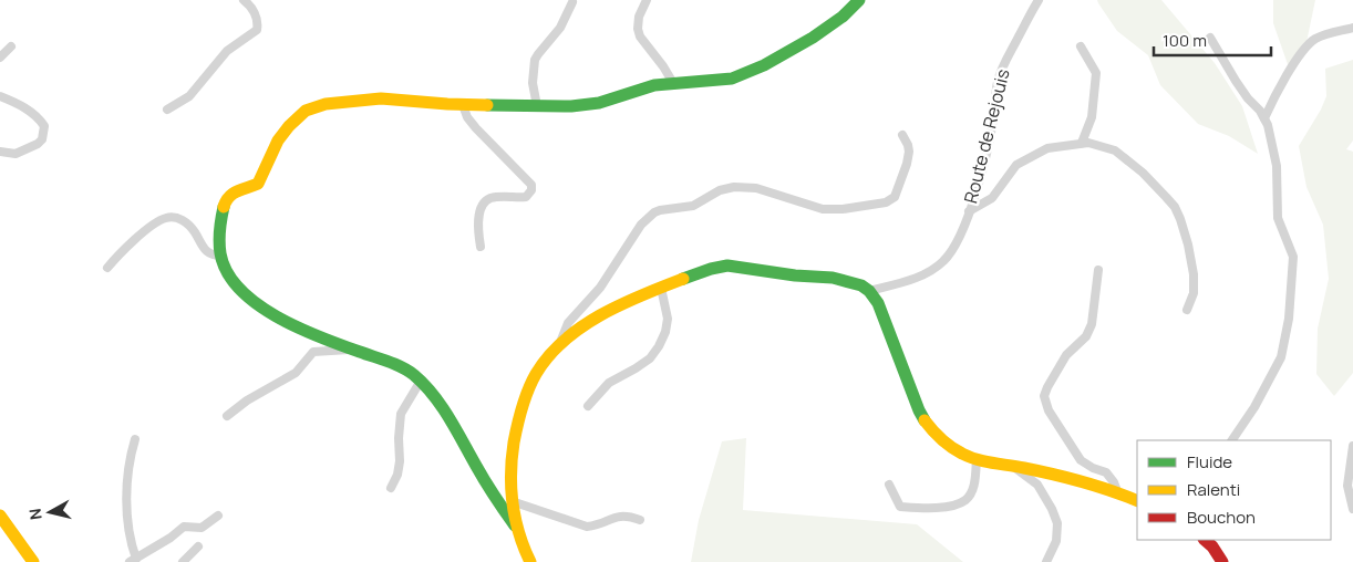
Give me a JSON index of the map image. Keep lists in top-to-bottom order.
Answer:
{
  "streets": {
    "street": ["Route de Rejouis"]
  },
  "legend": ["Fluide", "Ralenti", "Bouchon"],
  "scale_bar": "100 m",
  "north": "left"
}
